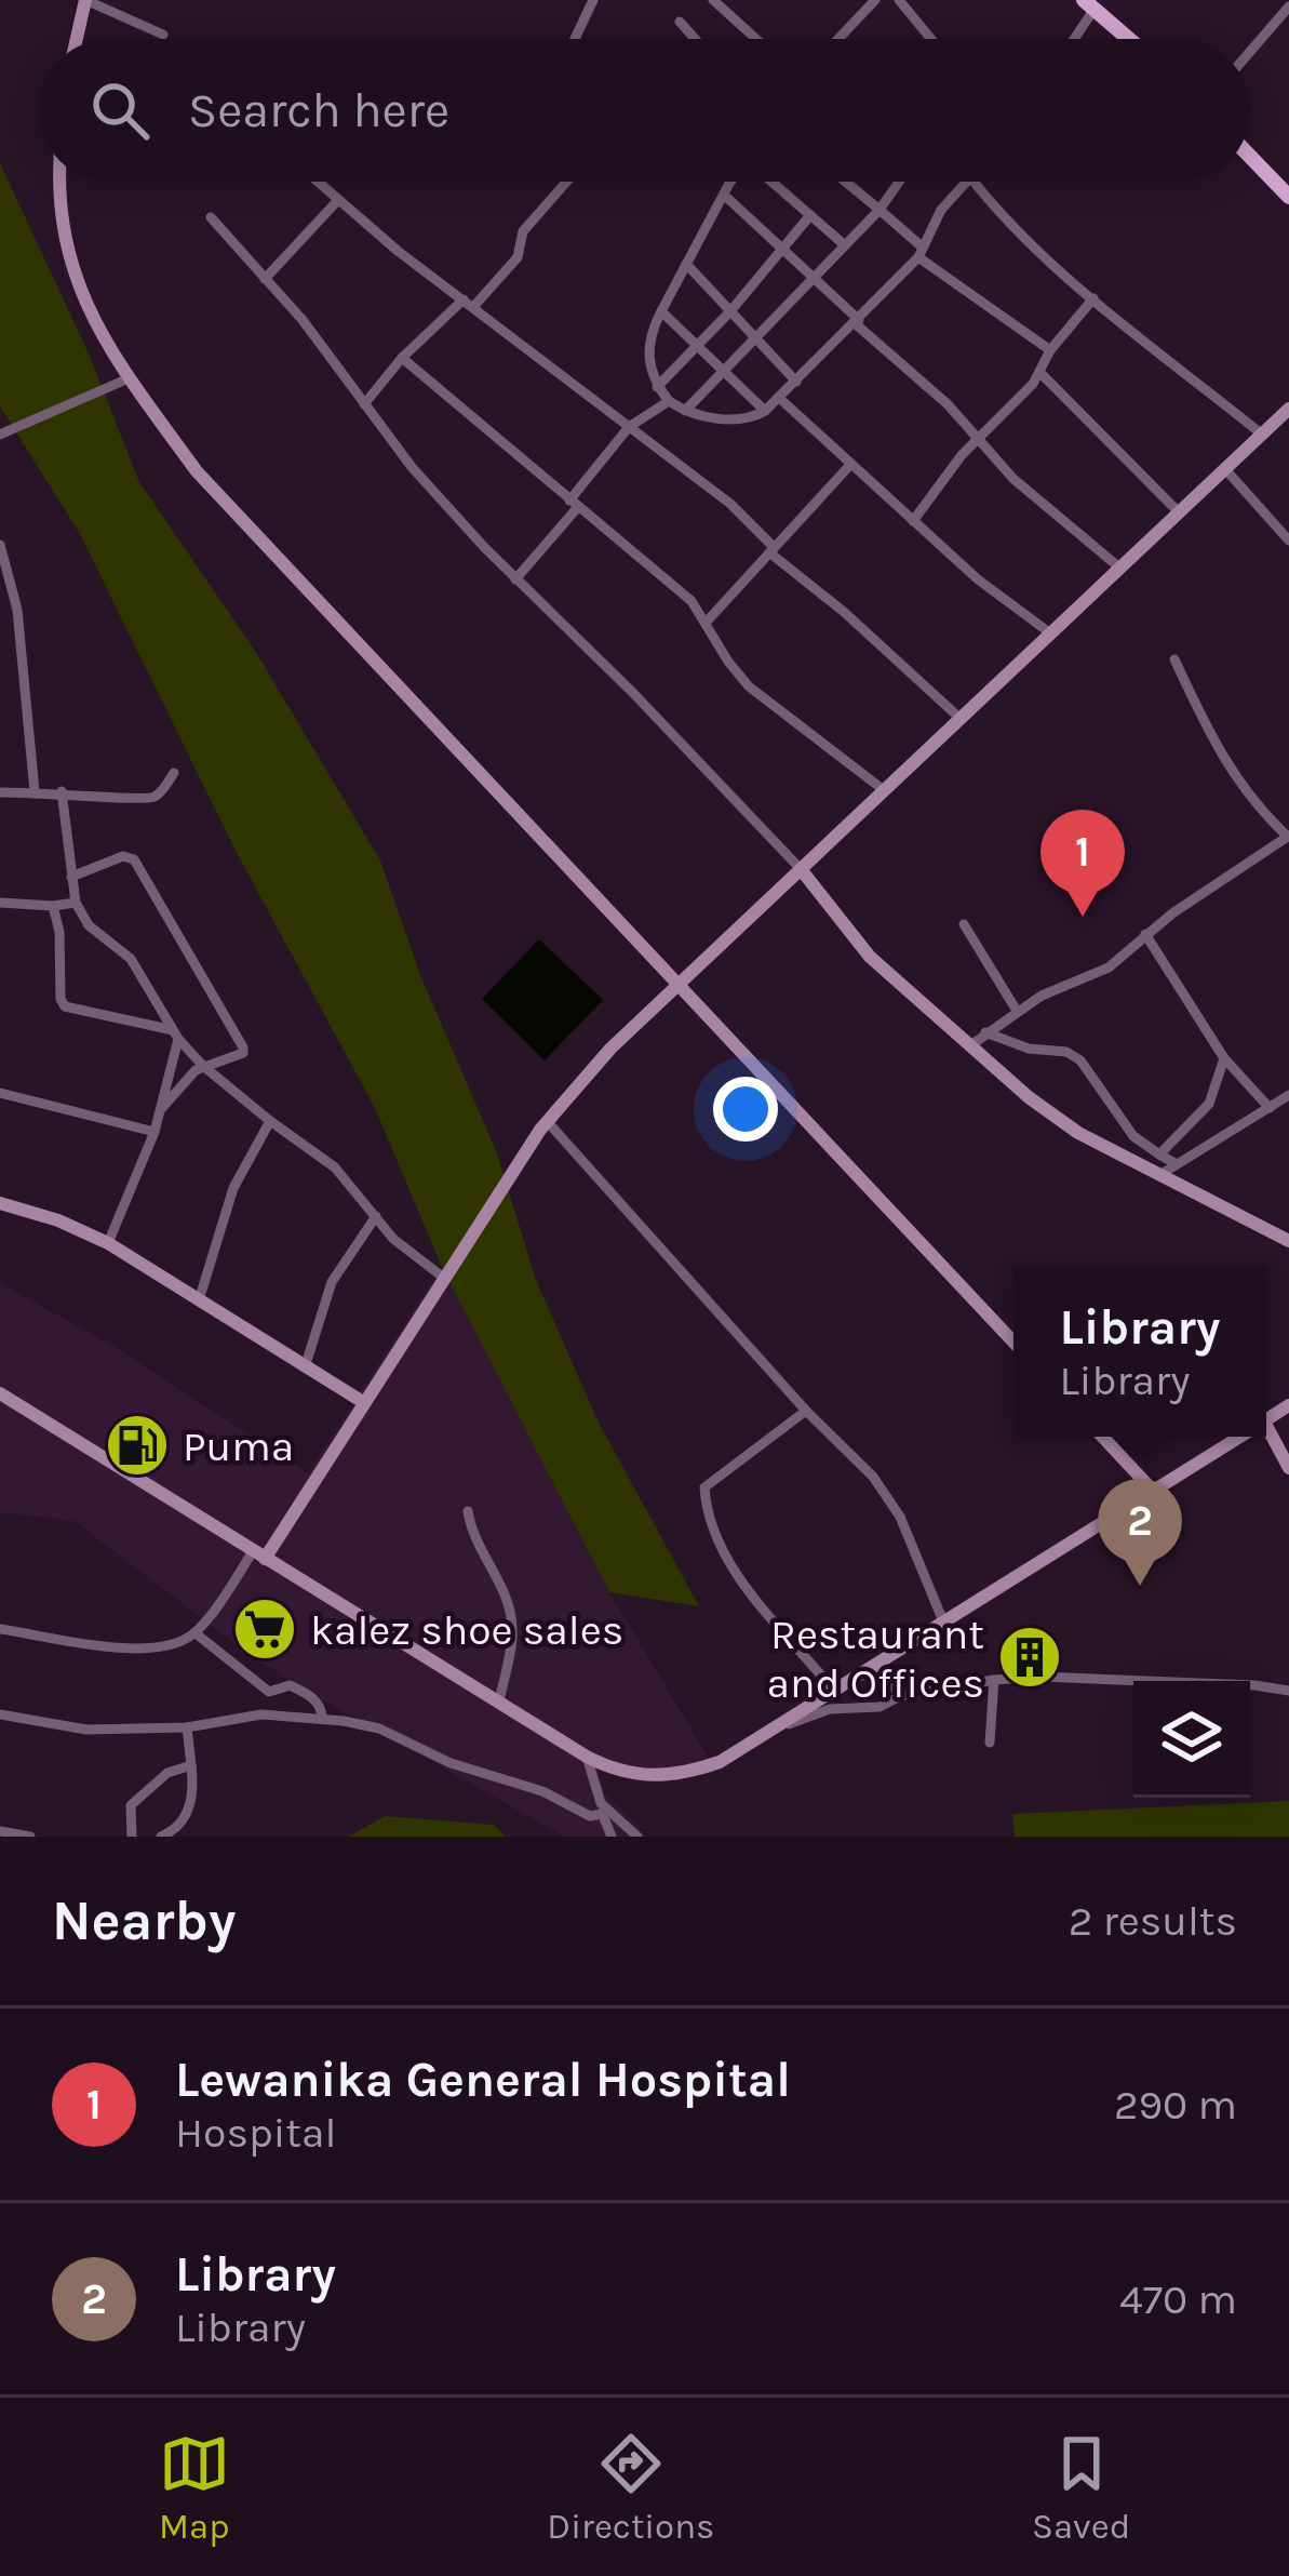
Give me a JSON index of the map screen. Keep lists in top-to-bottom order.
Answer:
{
  "places": {
    "fuel station": ["Puma"],
    "supermarket": ["kalez shoe sales"],
    "building": ["Restaurant and Offices"]
  },
  "page": {
    "search": "Search here",
    "pins": ["1", "2"],
    "popup": ["Library", "Library"],
    "heading": ["Nearby", "2 results"],
    "list": [
      {
        "mark": "1",
        "name": "Lewanika General Hospital",
        "note": "Hospital",
        "value": "290 m"
      },
      {
        "mark": "2",
        "name": "Library",
        "note": "Library",
        "value": "470 m"
      }
    ],
    "nav": ["Map", "Directions", "Saved"]
  }
}
